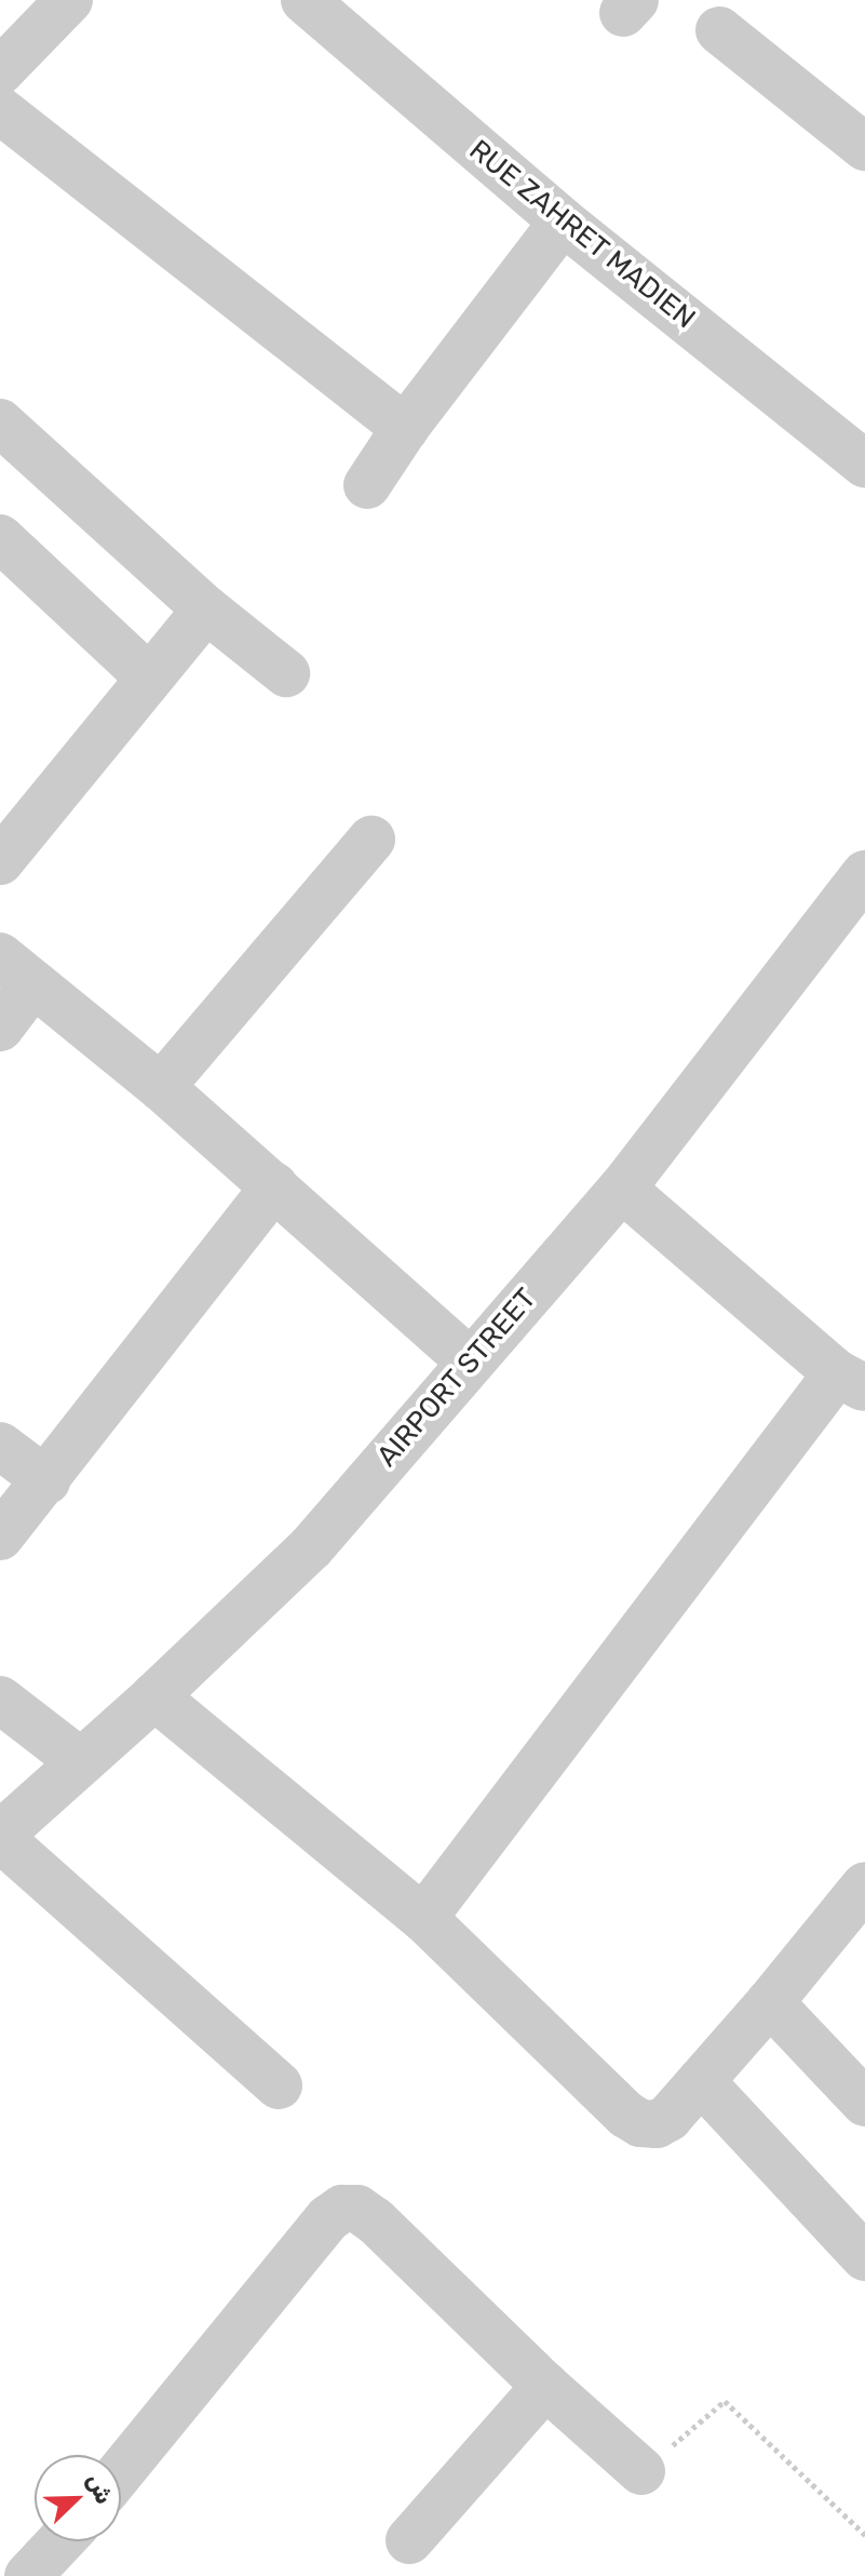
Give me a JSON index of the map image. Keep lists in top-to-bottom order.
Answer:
{
  "streets": {
    "street": ["RUE ZAHRET MADIEN", "AIRPORT STREET"]
  },
  "north": "top right"
}
